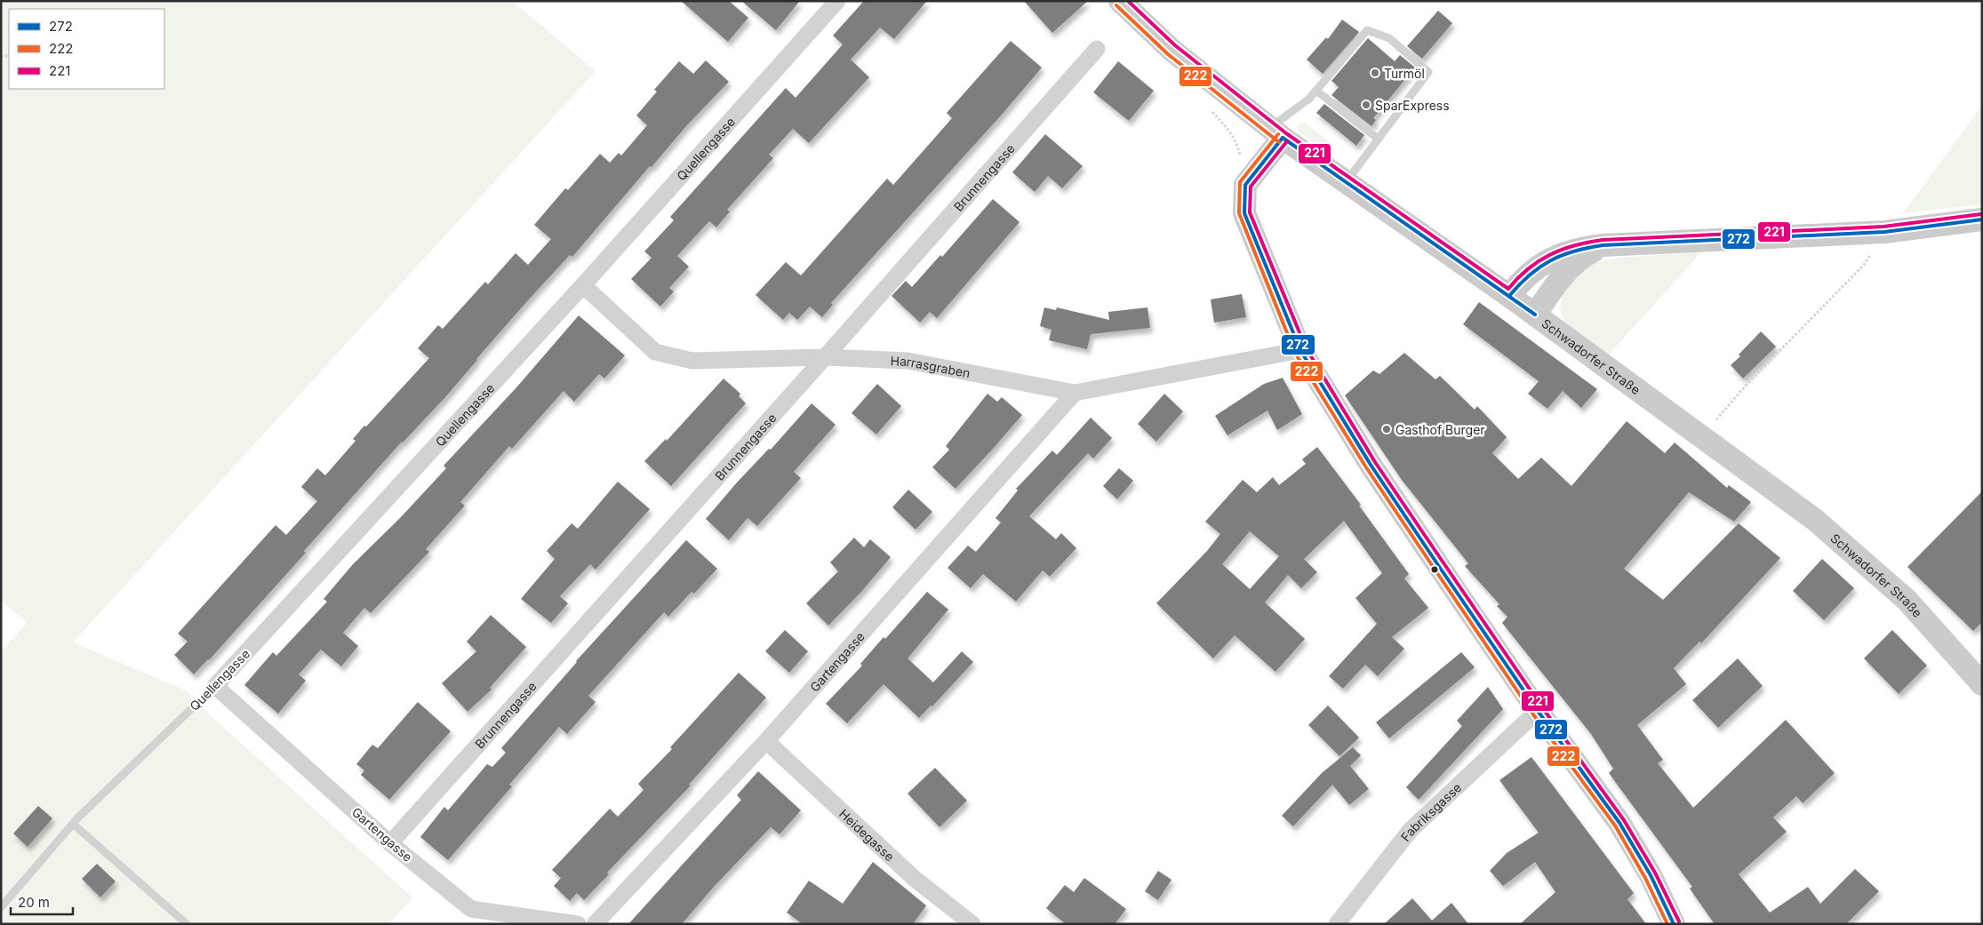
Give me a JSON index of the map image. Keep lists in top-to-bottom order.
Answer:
{
  "streets": {
    "main road": ["Schwadorfer Straße"],
    "street": [
      "Quellengasse",
      "Brunnengasse",
      "Harrasgraben",
      "Gartengasse",
      "Fabriksgasse",
      "Heidegasse"
    ]
  },
  "crossings": [
    ["Quellengasse", "Harrasgraben"],
    ["Quellengasse", "Gartengasse"],
    ["Brunnengasse", "Harrasgraben"],
    ["Brunnengasse", "Gartengasse"],
    ["Harrasgraben", "Gartengasse"],
    ["Gartengasse", "Heidegasse"]
  ],
  "places": ["Turmöl", "SparExpress", "Gasthof Burger"],
  "lines": ["transit line 221", "transit line 222", "transit line 272"],
  "legend": ["272", "222", "221"],
  "scale_bar": "20 m"
}
